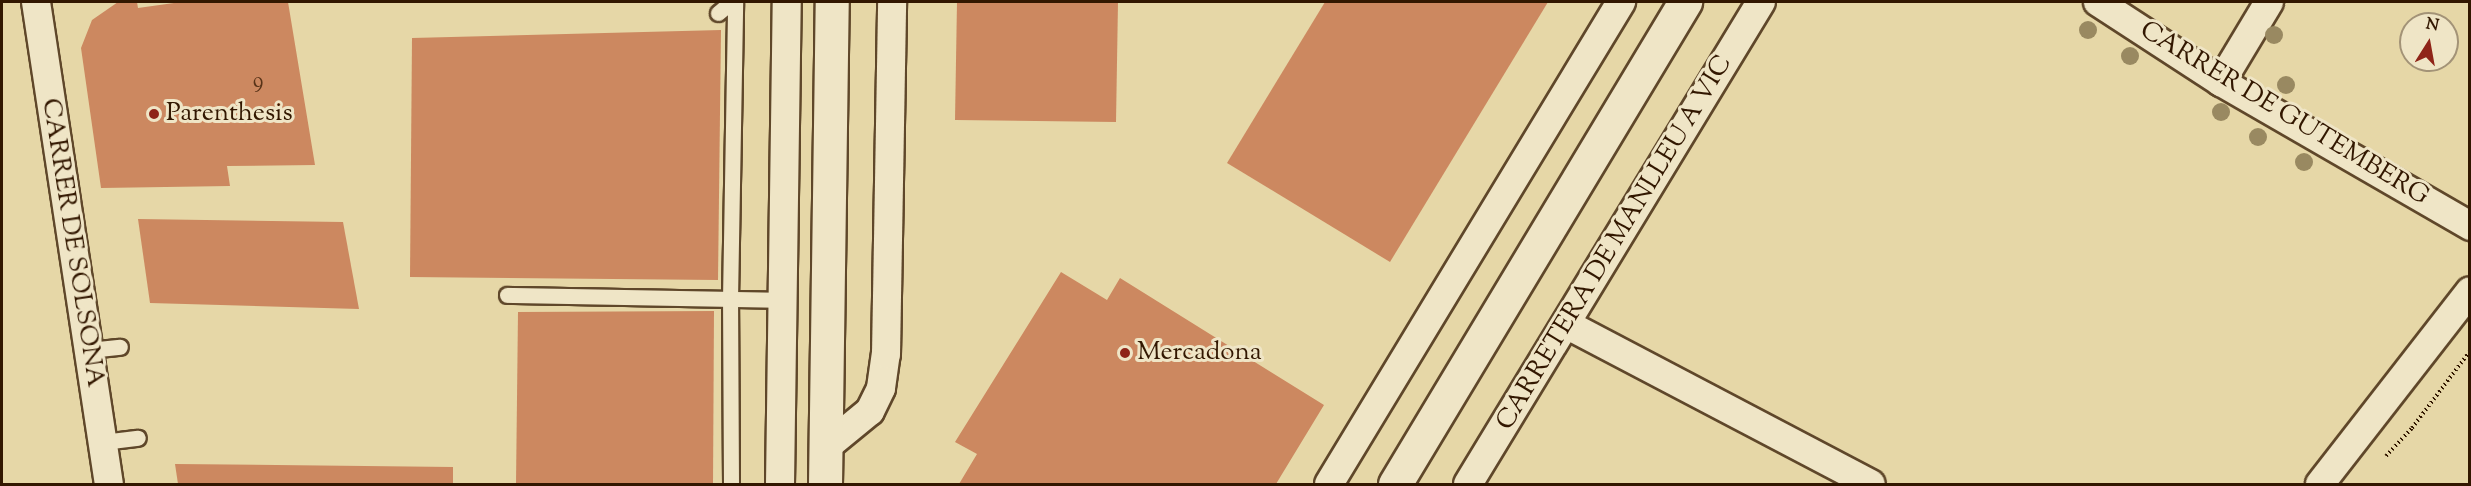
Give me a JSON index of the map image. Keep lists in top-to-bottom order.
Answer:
{
  "streets": {
    "street": ["CARRER DE GUTEMBERG", "CARRER DE SOLSONA", "CARRETERA DE MANLLEU A VIC"]
  },
  "places": ["Parenthesis", "Mercadona"],
  "house_numbers": ["9"],
  "north": "top"
}
